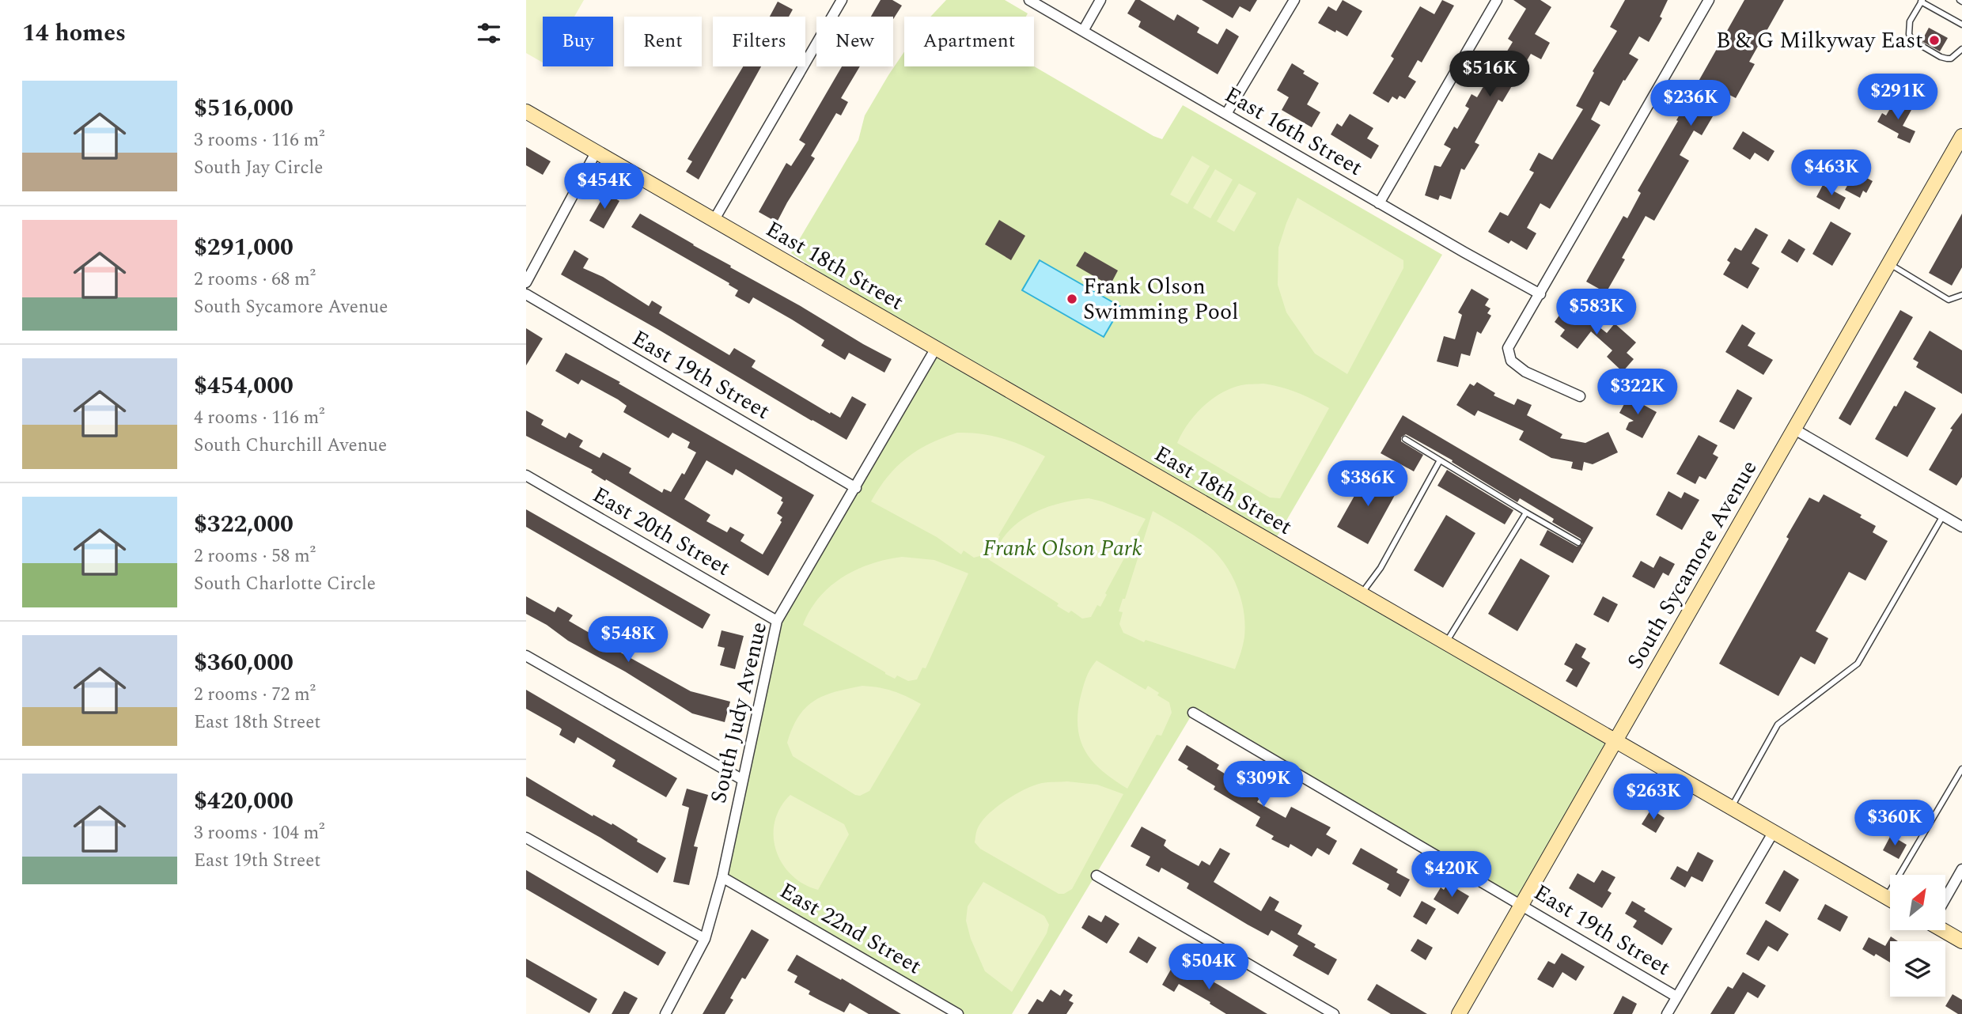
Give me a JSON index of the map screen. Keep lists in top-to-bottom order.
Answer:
{
  "streets": {
    "street": [
      "East 16th Street",
      "East 18th Street",
      "East 19th Street",
      "East 20th Street",
      "South Sycamore Avenue",
      "South Judy Avenue",
      "East 22nd Street"
    ]
  },
  "crossings": [
    ["East 18th Street", "South Sycamore Avenue"],
    ["East 18th Street", "South Judy Avenue"],
    ["East 19th Street", "South Sycamore Avenue"],
    ["East 19th Street", "South Judy Avenue"],
    ["East 20th Street", "South Judy Avenue"],
    ["South Judy Avenue", "East 22nd Street"]
  ],
  "parks": ["Frank Olson Park"],
  "places": ["B & G Milkyway East", "Frank Olson Swimming Pool"],
  "north": "top right",
  "page": {
    "heading": "14 homes",
    "chip": [
      "Buy",
      "Rent",
      "Filters",
      "New",
      "Apartment"
    ],
    "price": [
      "$516K",
      "$291K",
      "$236K",
      "$463K",
      "$454K",
      "$583K",
      "$322K",
      "$386K",
      "$548K",
      "$309K",
      "$263K",
      "$360K",
      "$420K",
      "$504K"
    ],
    "list": [
      {
        "name": "$516,000",
        "note": "3 rooms · 116 m² · South Jay Circle"
      },
      {
        "name": "$291,000",
        "note": "2 rooms · 68 m² · South Sycamore Avenue"
      },
      {
        "name": "$454,000",
        "note": "4 rooms · 116 m² · South Churchill Avenue"
      },
      {
        "name": "$322,000",
        "note": "2 rooms · 58 m² · South Charlotte Circle"
      },
      {
        "name": "$360,000",
        "note": "2 rooms · 72 m² · East 18th Street"
      },
      {
        "name": "$420,000",
        "note": "3 rooms · 104 m² · East 19th Street"
      }
    ]
  }
}
